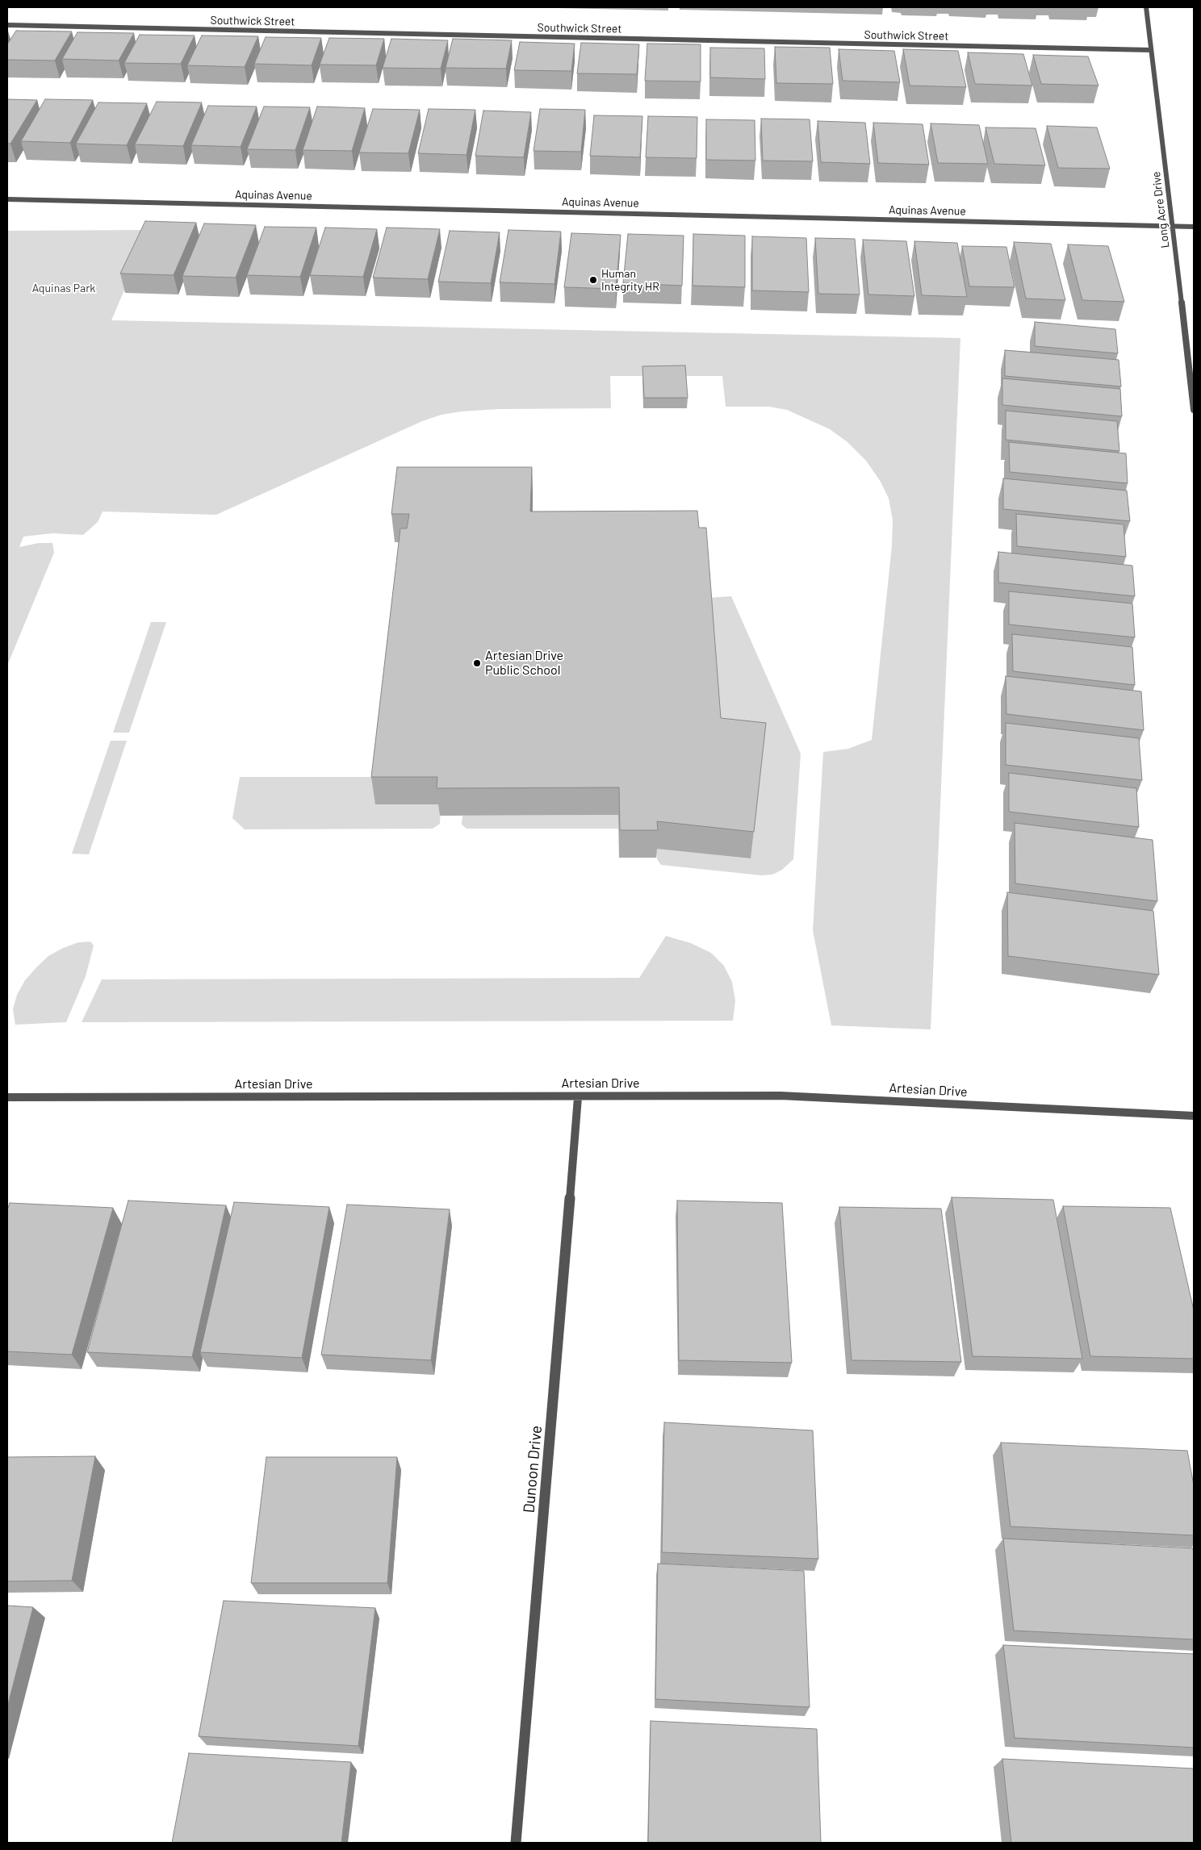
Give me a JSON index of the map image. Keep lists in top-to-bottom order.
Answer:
{
  "streets": {
    "street": [
      "Southwick Street",
      "Aquinas Avenue",
      "Long Acre Drive",
      "Artesian Drive",
      "Dunoon Drive"
    ]
  },
  "crossings": [
    ["Southwick Street", "Long Acre Drive"],
    ["Aquinas Avenue", "Long Acre Drive"],
    ["Artesian Drive", "Dunoon Drive"]
  ],
  "parks": ["Aquinas Park"],
  "places": ["Human Integrity HR", "Artesian Drive Public School"]
}
